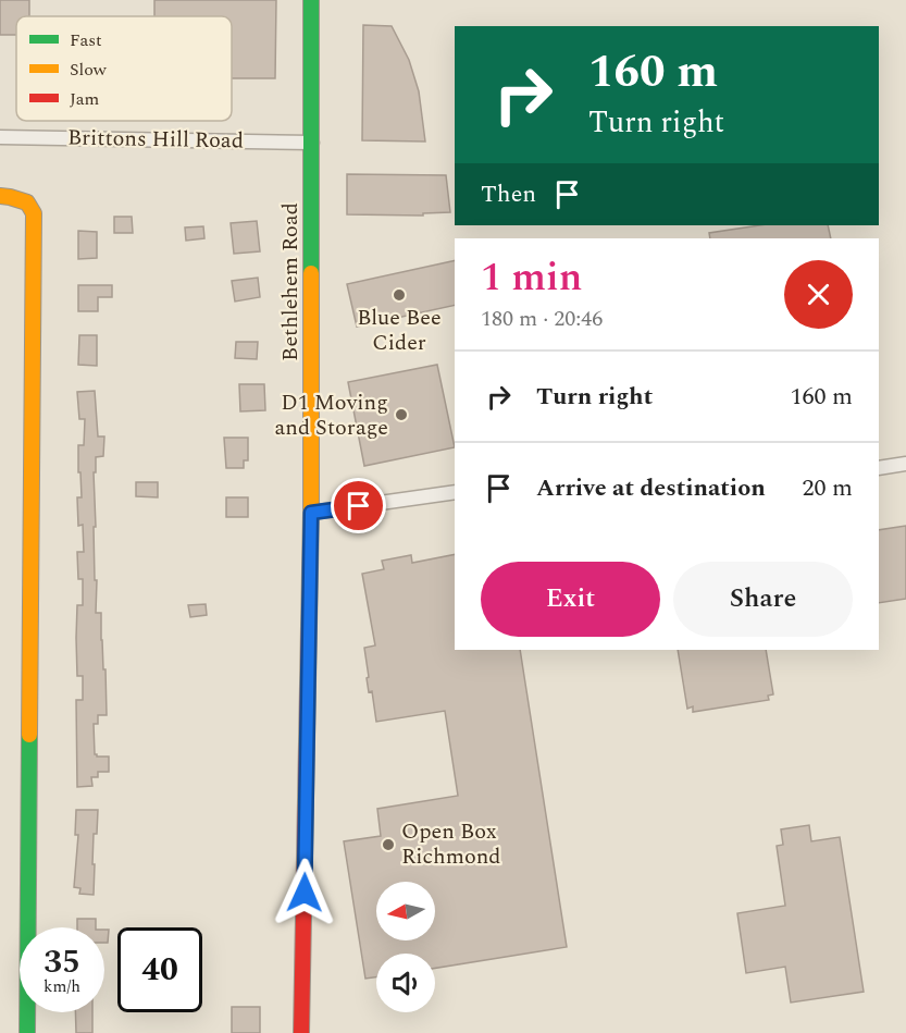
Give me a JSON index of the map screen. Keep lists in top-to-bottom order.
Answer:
{
  "streets": {
    "street": ["Brittons Hill Road", "Bethlehem Road"]
  },
  "crossings": [
    ["Brittons Hill Road", "Bethlehem Road"]
  ],
  "places": ["Blue Bee Cider", "D1 Moving and Storage", "Open Box Richmond"],
  "legend": ["Fast", "Slow", "Jam"],
  "north": "left",
  "page": {
    "turn": ["160 m", "Turn right"],
    "then": "Then",
    "heading": ["1 min", "180 m · 20:46"],
    "list": [
      {
        "name": "Turn right",
        "value": "160 m"
      },
      {
        "name": "Arrive at destination",
        "value": "20 m"
      }
    ],
    "buttons": ["Exit", "Share"],
    "speed": "35 km/h",
    "limit": "40"
  }
}
